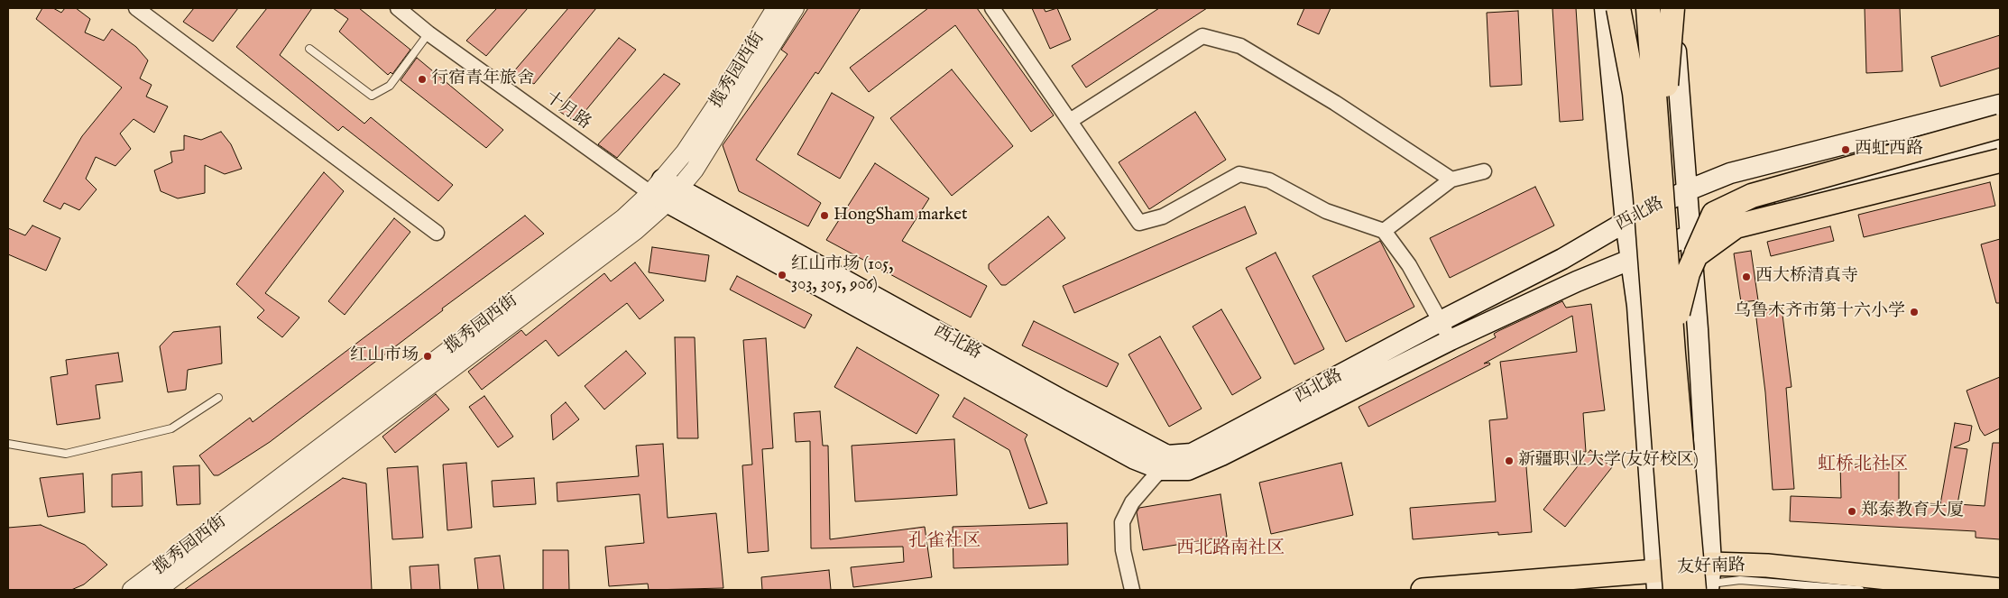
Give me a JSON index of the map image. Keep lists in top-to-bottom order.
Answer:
{
  "streets": {
    "main road": ["西北路", "友好南路"],
    "street": ["揽秀园西街", "十月路"]
  },
  "crossings": [
    ["揽秀园西街", "十月路"],
    ["揽秀园西街", "西北路"],
    ["十月路", "西北路"]
  ],
  "districts": ["虹桥北社区", "孔雀社区", "西北路南社区"],
  "places": [
    "行宿青年旅舍",
    "西虹西路",
    "HongSham market",
    "红山市场 (105, 303, 305, 906)",
    "西大桥清真寺",
    "乌鲁木齐市第十六小学",
    "红山市场",
    "新疆职业大学(友好校区)",
    "郑泰教育大厦"
  ]
}
